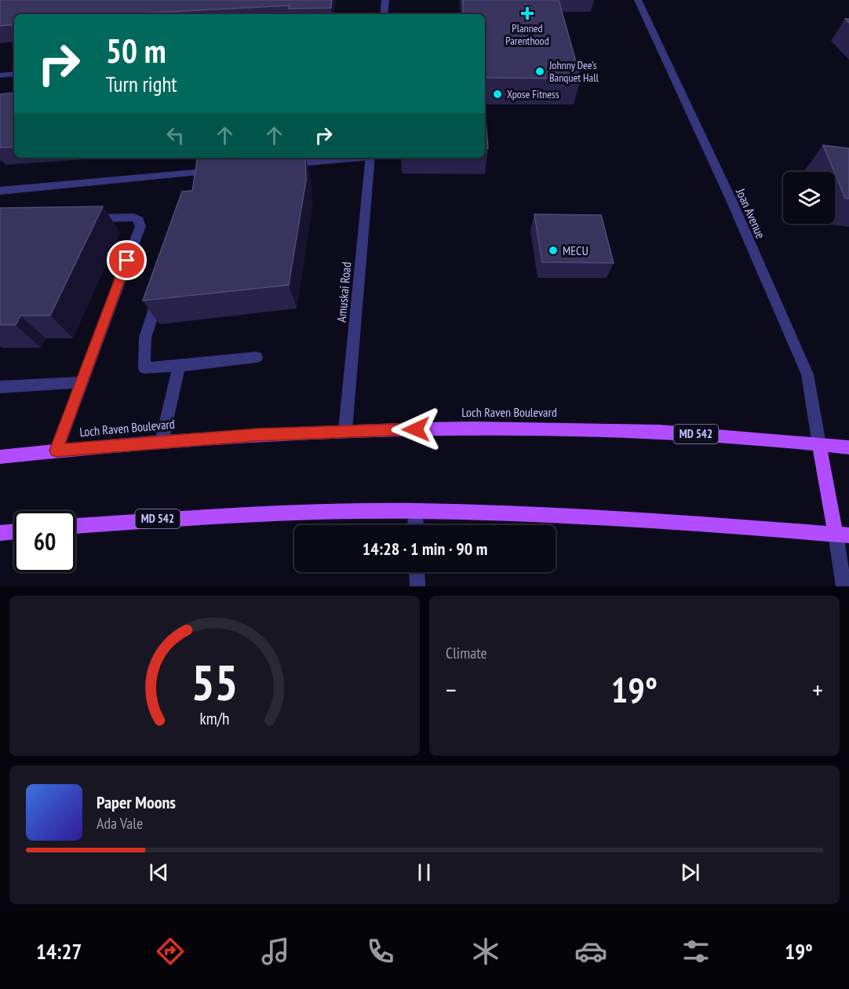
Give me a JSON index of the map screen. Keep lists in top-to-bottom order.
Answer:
{
  "streets": {
    "main road": ["Loch Raven Boulevard", "MD 542"],
    "street": ["Joan Avenue", "Amuskai Road"]
  },
  "crossings": [
    ["Joan Avenue", "Loch Raven Boulevard"],
    ["Amuskai Road", "Loch Raven Boulevard"]
  ],
  "places": {
    "health": ["Planned Parenthood"],
    "other": ["Johnny Dee’s Banquet Hall", "Xpose Fitness", "MECU"]
  },
  "page": {
    "turn": ["50 m", "Turn right"],
    "limit": "60",
    "trip": "14:28 · 1 min · 90 m",
    "tile": "Climate",
    "heat": ["−", "19°", "+"],
    "song": ["Paper Moons", "Ada Vale"],
    "tabs": ["14:27", "19°"],
    "gauge": ["55", "km/h"]
  }
}
